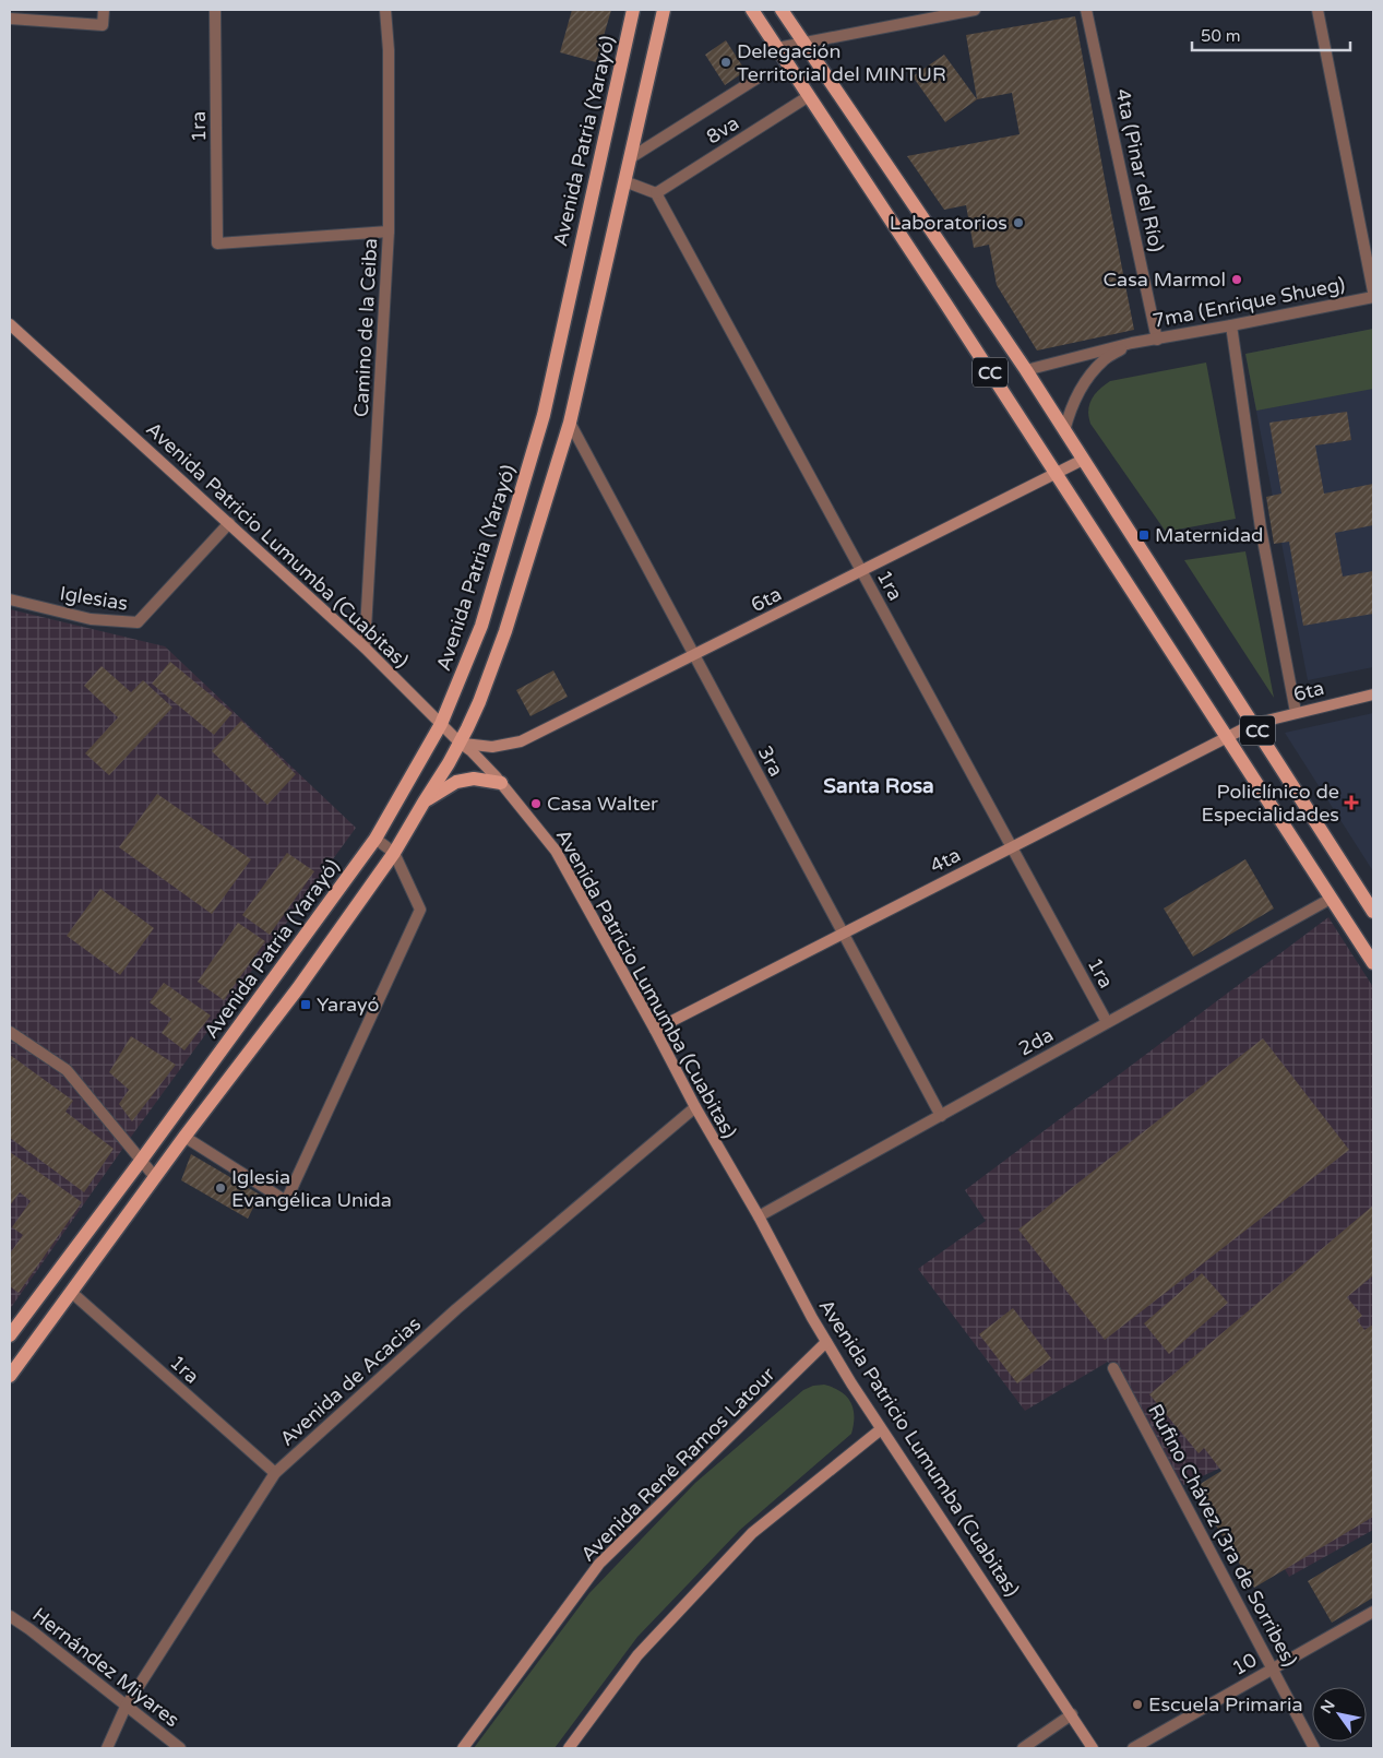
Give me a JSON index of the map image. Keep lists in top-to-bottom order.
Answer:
{
  "streets": {
    "main road": ["Avenida Patria (Yarayó)", "CC"],
    "street": [
      "1ra",
      "8va",
      "4ta (Pinar del Río)",
      "7ma (Enrique Shueg)",
      "Camino de la Ceiba",
      "Avenida Patricio Lumumba (Cuabitas)",
      "Iglesias",
      "6ta",
      "3ra",
      "4ta",
      "2da",
      "Avenida de Acacias",
      "Avenida René Ramos Latour",
      "Rufino Chávez (3ra de Sorribes)",
      "10",
      "Hernández Miyares"
    ]
  },
  "crossings": [
    ["1ra", "8va"],
    ["1ra", "Camino de la Ceiba"],
    ["1ra", "6ta"],
    ["1ra", "4ta"],
    ["1ra", "2da"],
    ["1ra", "Avenida de Acacias"],
    ["8va", "CC"],
    ["Avenida Patria (Yarayó)", "Avenida Patricio Lumumba (Cuabitas)"],
    ["4ta (Pinar del Río)", "7ma (Enrique Shueg)"],
    ["7ma (Enrique Shueg)", "CC"],
    ["Camino de la Ceiba", "Avenida Patricio Lumumba (Cuabitas)"],
    ["CC", "6ta"],
    ["CC", "4ta"],
    ["CC", "2da"],
    ["Avenida Patricio Lumumba (Cuabitas)", "Iglesias"],
    ["Avenida Patricio Lumumba (Cuabitas)", "6ta"],
    ["Avenida Patricio Lumumba (Cuabitas)", "4ta"],
    ["Avenida Patricio Lumumba (Cuabitas)", "2da"],
    ["Avenida Patricio Lumumba (Cuabitas)", "Avenida de Acacias"],
    ["Avenida Patricio Lumumba (Cuabitas)", "Avenida René Ramos Latour"],
    ["6ta", "3ra"],
    ["6ta", "4ta"],
    ["3ra", "4ta"],
    ["3ra", "2da"],
    ["Avenida de Acacias", "Hernández Miyares"],
    ["Rufino Chávez (3ra de Sorribes)", "10"]
  ],
  "districts": ["Santa Rosa"],
  "places": {
    "other": [
      "Delegación Territorial del MINTUR",
      "Laboratorios",
      "Casa Marmol",
      "Casa Walter",
      "Iglesia Evangélica Unida",
      "Escuela Primaria"
    ],
    "transit": ["Maternidad", "Yarayó"],
    "health": ["Policlínico de Especialidades"]
  },
  "scale_bar": "50 m",
  "north": "top left"
}
